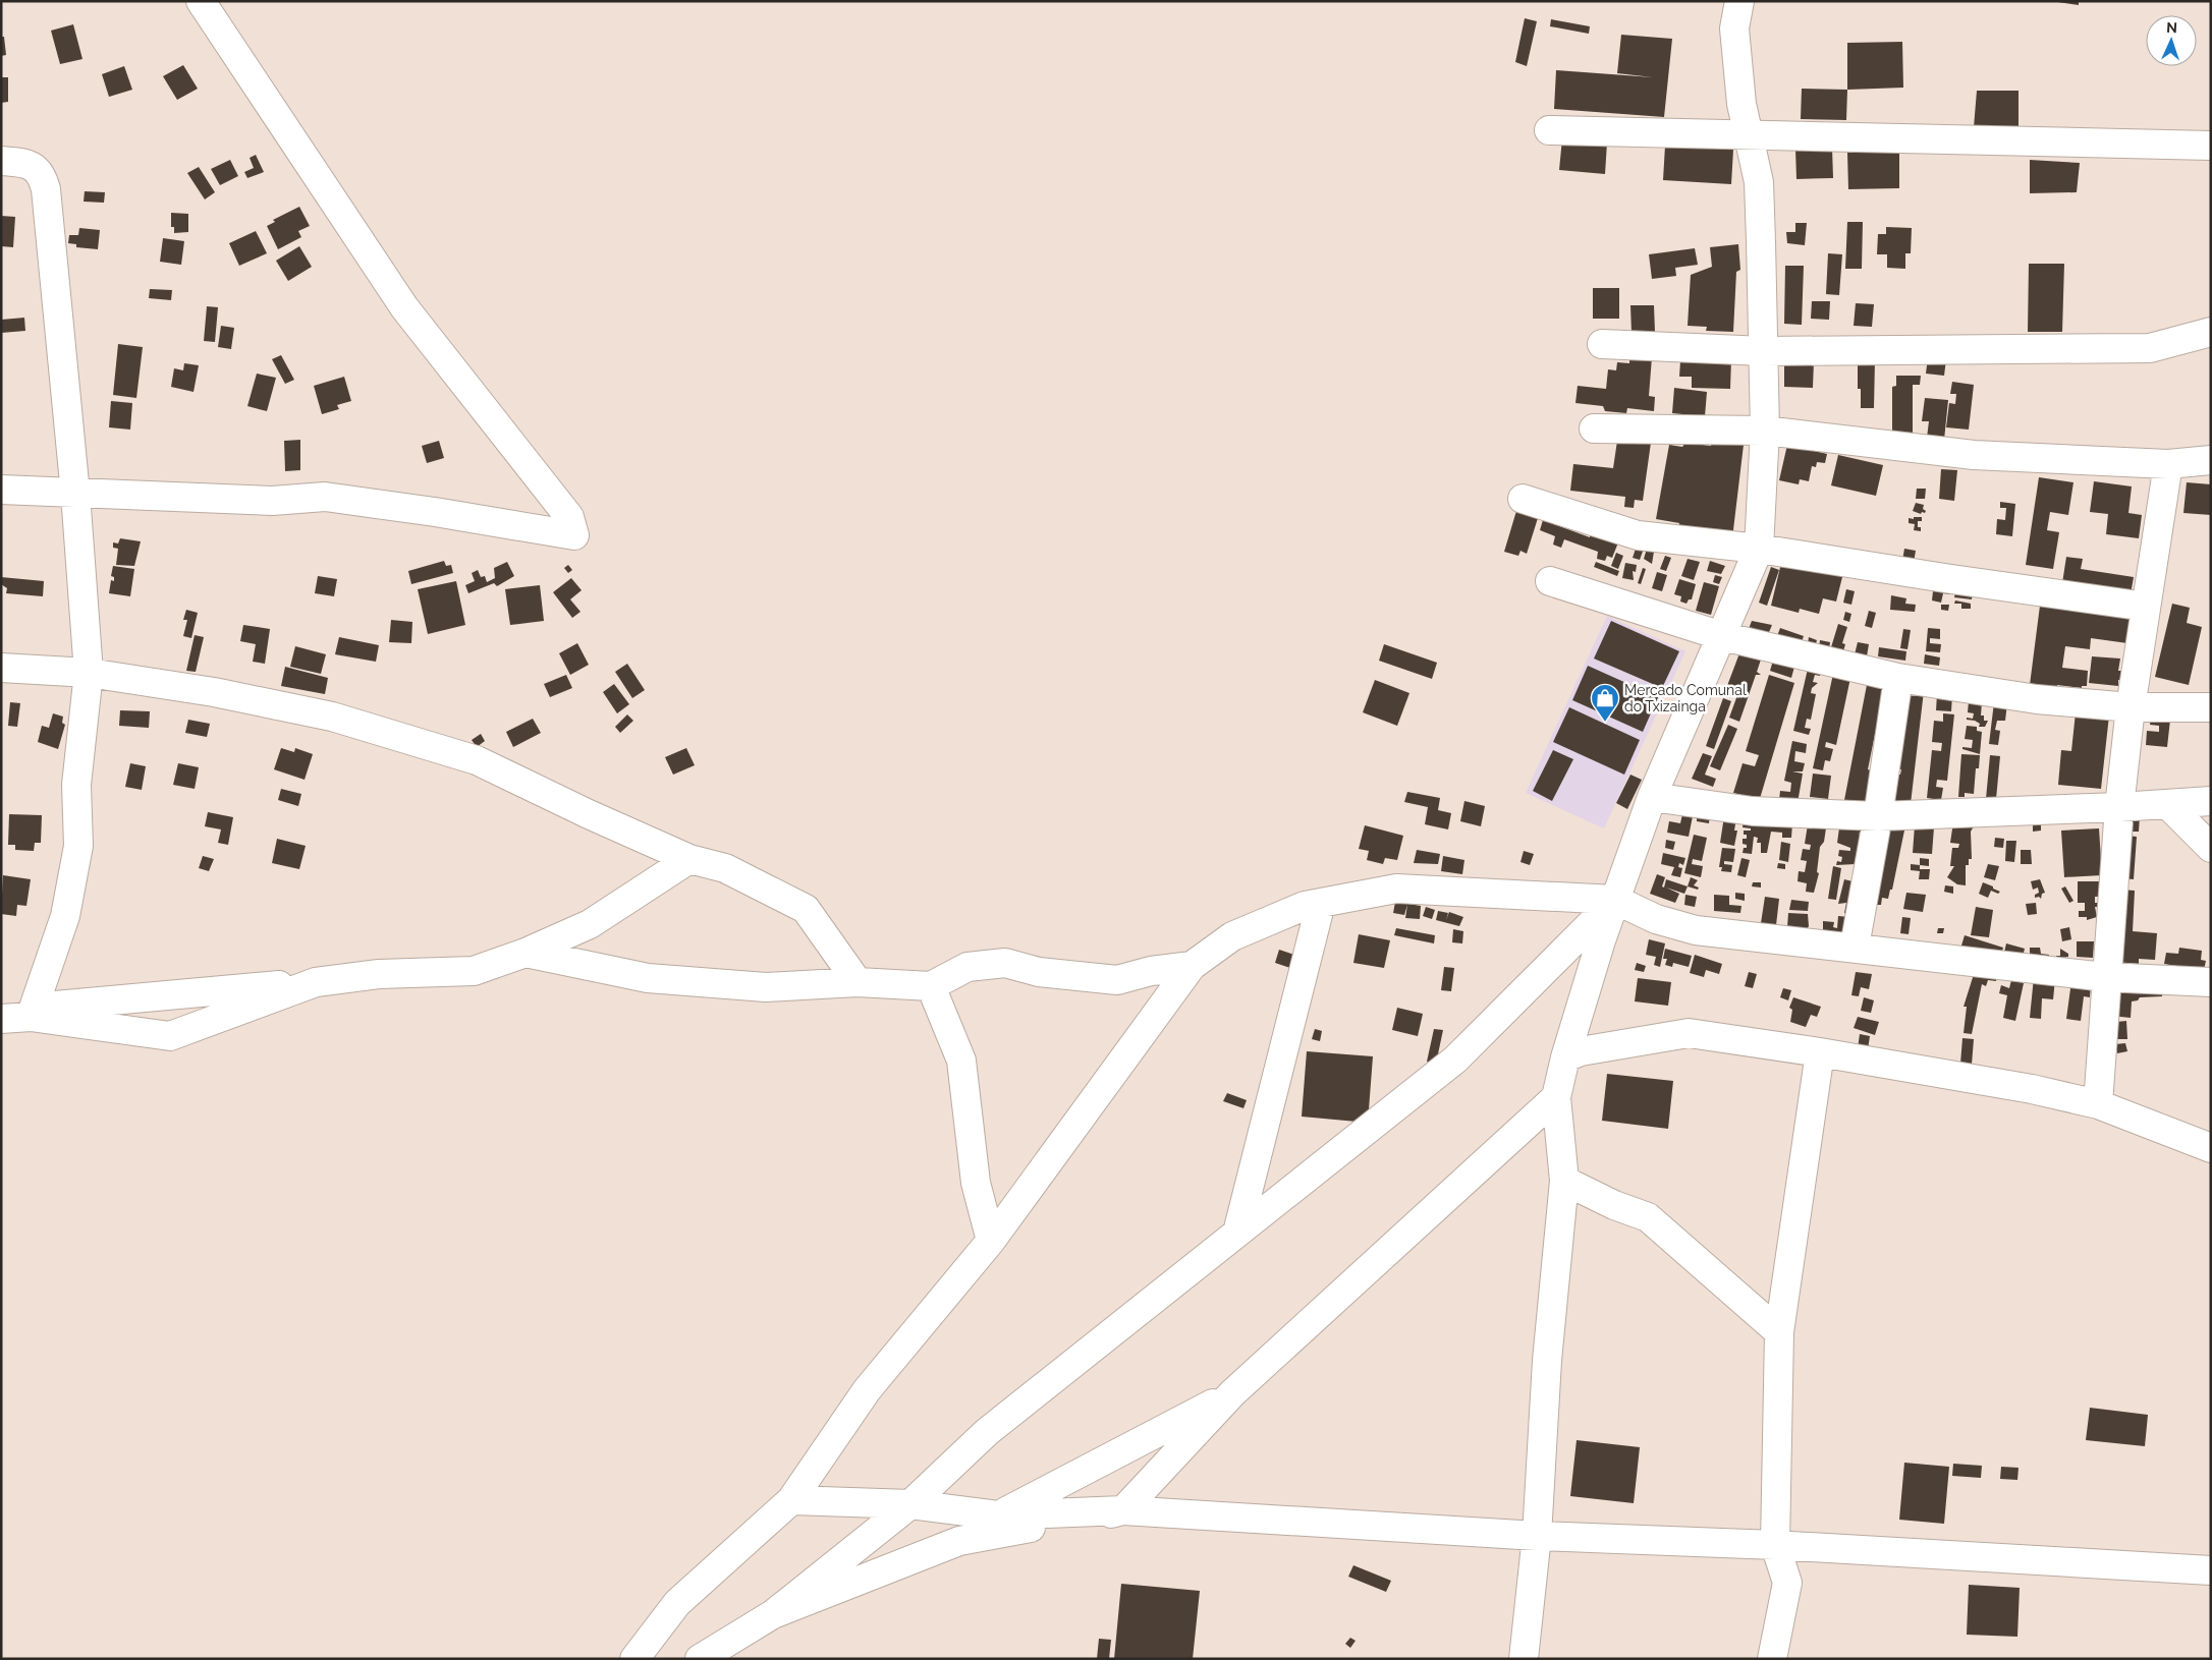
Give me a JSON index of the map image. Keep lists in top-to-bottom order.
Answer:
{
  "places": {
    "shop": ["Mercado Comunal do Txizainga"]
  },
  "north": "top"
}
